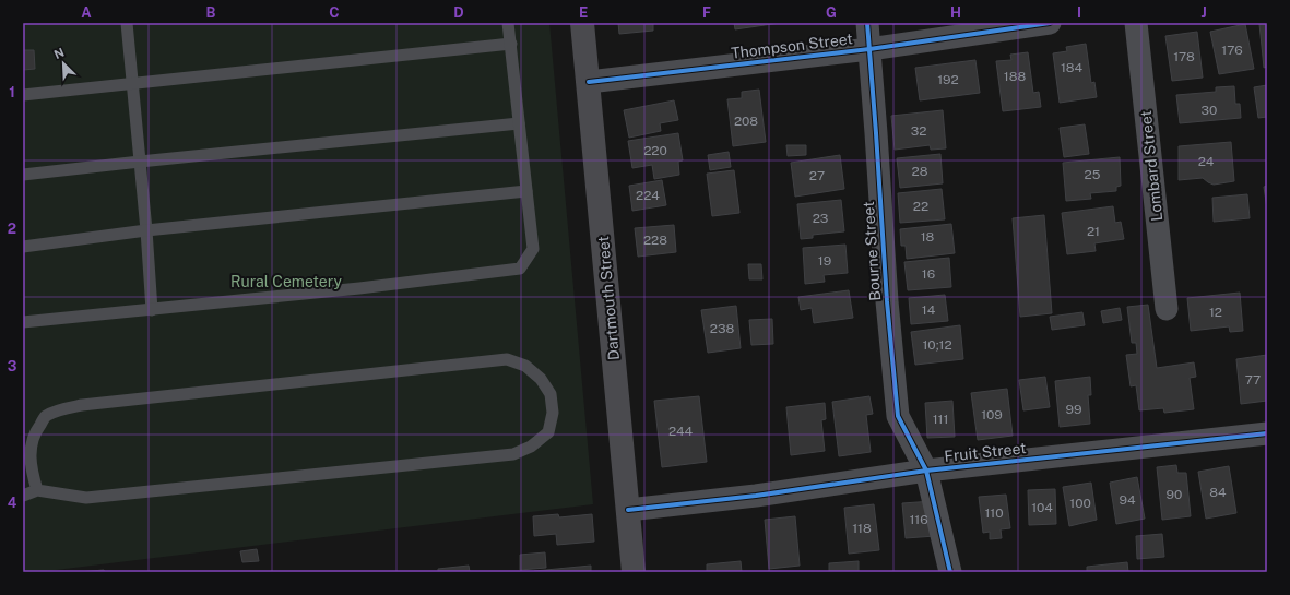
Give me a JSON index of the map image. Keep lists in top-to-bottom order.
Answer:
{
  "streets": {
    "main road": ["Dartmouth Street"],
    "street": [
      "Thompson Street",
      "Lombard Street",
      "Bourne Street",
      "Fruit Street"
    ]
  },
  "crossings": [
    ["Thompson Street", "Bourne Street"],
    ["Thompson Street", "Dartmouth Street"],
    ["Bourne Street", "Fruit Street"],
    ["Dartmouth Street", "Fruit Street"]
  ],
  "parks": ["Rural Cemetery"],
  "house_numbers": [
    "176",
    "178",
    "184",
    "188",
    "192",
    "30",
    "208",
    "32",
    "220",
    "24",
    "28",
    "25",
    "27",
    "224",
    "22",
    "23",
    "21",
    "18",
    "228",
    "19",
    "16",
    "14",
    "12",
    "238",
    "10;12",
    "77",
    "99",
    "109",
    "111",
    "244",
    "84",
    "90",
    "94",
    "100",
    "104",
    "110",
    "116",
    "118"
  ],
  "north": "top left",
  "grid": {
    "columns": [
      "A",
      "B",
      "C",
      "D",
      "E",
      "F",
      "G",
      "H",
      "I",
      "J"
    ],
    "rows": [
      "1",
      "2",
      "3",
      "4"
    ]
  }
}
